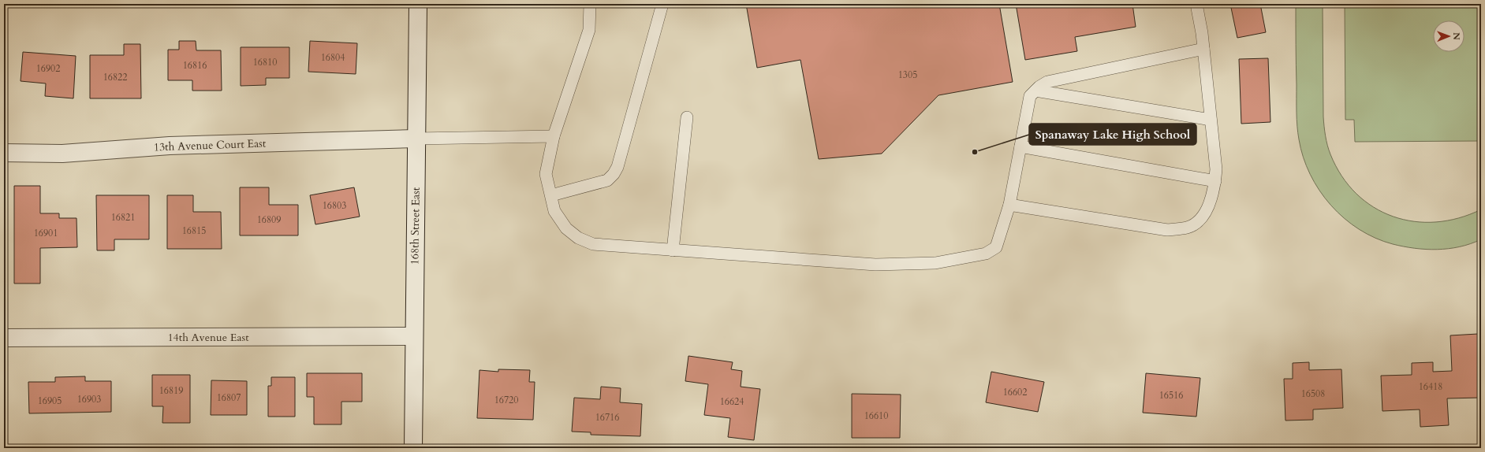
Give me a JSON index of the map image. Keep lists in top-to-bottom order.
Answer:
{
  "streets": {
    "street": ["13th Avenue Court East", "168th Street East", "14th Avenue East"]
  },
  "crossings": [
    ["13th Avenue Court East", "168th Street East"],
    ["168th Street East", "14th Avenue East"]
  ],
  "places": ["Spanaway Lake High School"],
  "house_numbers": [
    "16804",
    "16810",
    "16816",
    "16902",
    "1305",
    "16822",
    "16803",
    "16821",
    "16809",
    "16815",
    "16901",
    "16418",
    "16819",
    "16602",
    "16508",
    "16516",
    "16807",
    "16903",
    "16720",
    "16905",
    "16624",
    "16610",
    "16716"
  ],
  "north": "right"
}
